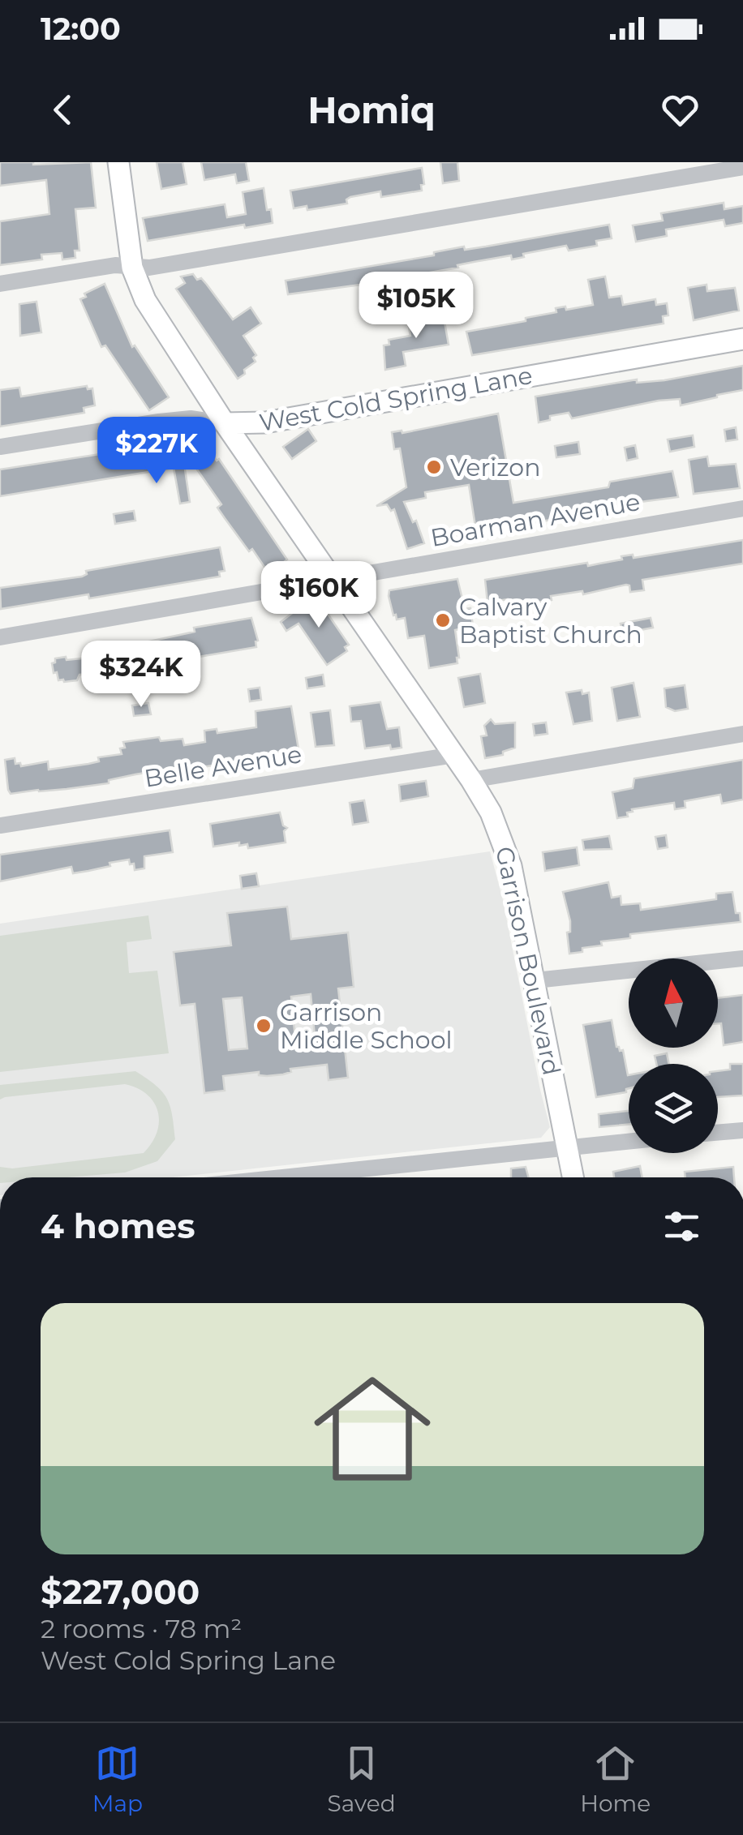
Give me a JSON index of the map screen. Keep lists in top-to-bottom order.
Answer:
{
  "streets": {
    "main road": ["West Cold Spring Lane", "Garrison Boulevard"],
    "street": ["Boarman Avenue", "Belle Avenue"]
  },
  "crossings": [
    ["West Cold Spring Lane", "Garrison Boulevard"],
    ["Boarman Avenue", "Garrison Boulevard"],
    ["Belle Avenue", "Garrison Boulevard"]
  ],
  "places": ["Verizon", "Calvary Baptist Church", "Garrison Middle School"],
  "north": "top",
  "page": {
    "status": "12:00",
    "header": "Homiq",
    "price": [
      "$105K",
      "$227K",
      "$160K",
      "$324K"
    ],
    "heading": "4 homes",
    "list": [
      {
        "name": "$227,000",
        "note": "2 rooms · 78 m² · West Cold Spring Lane"
      }
    ],
    "tabs": ["Map", "Saved", "Home"]
  }
}
